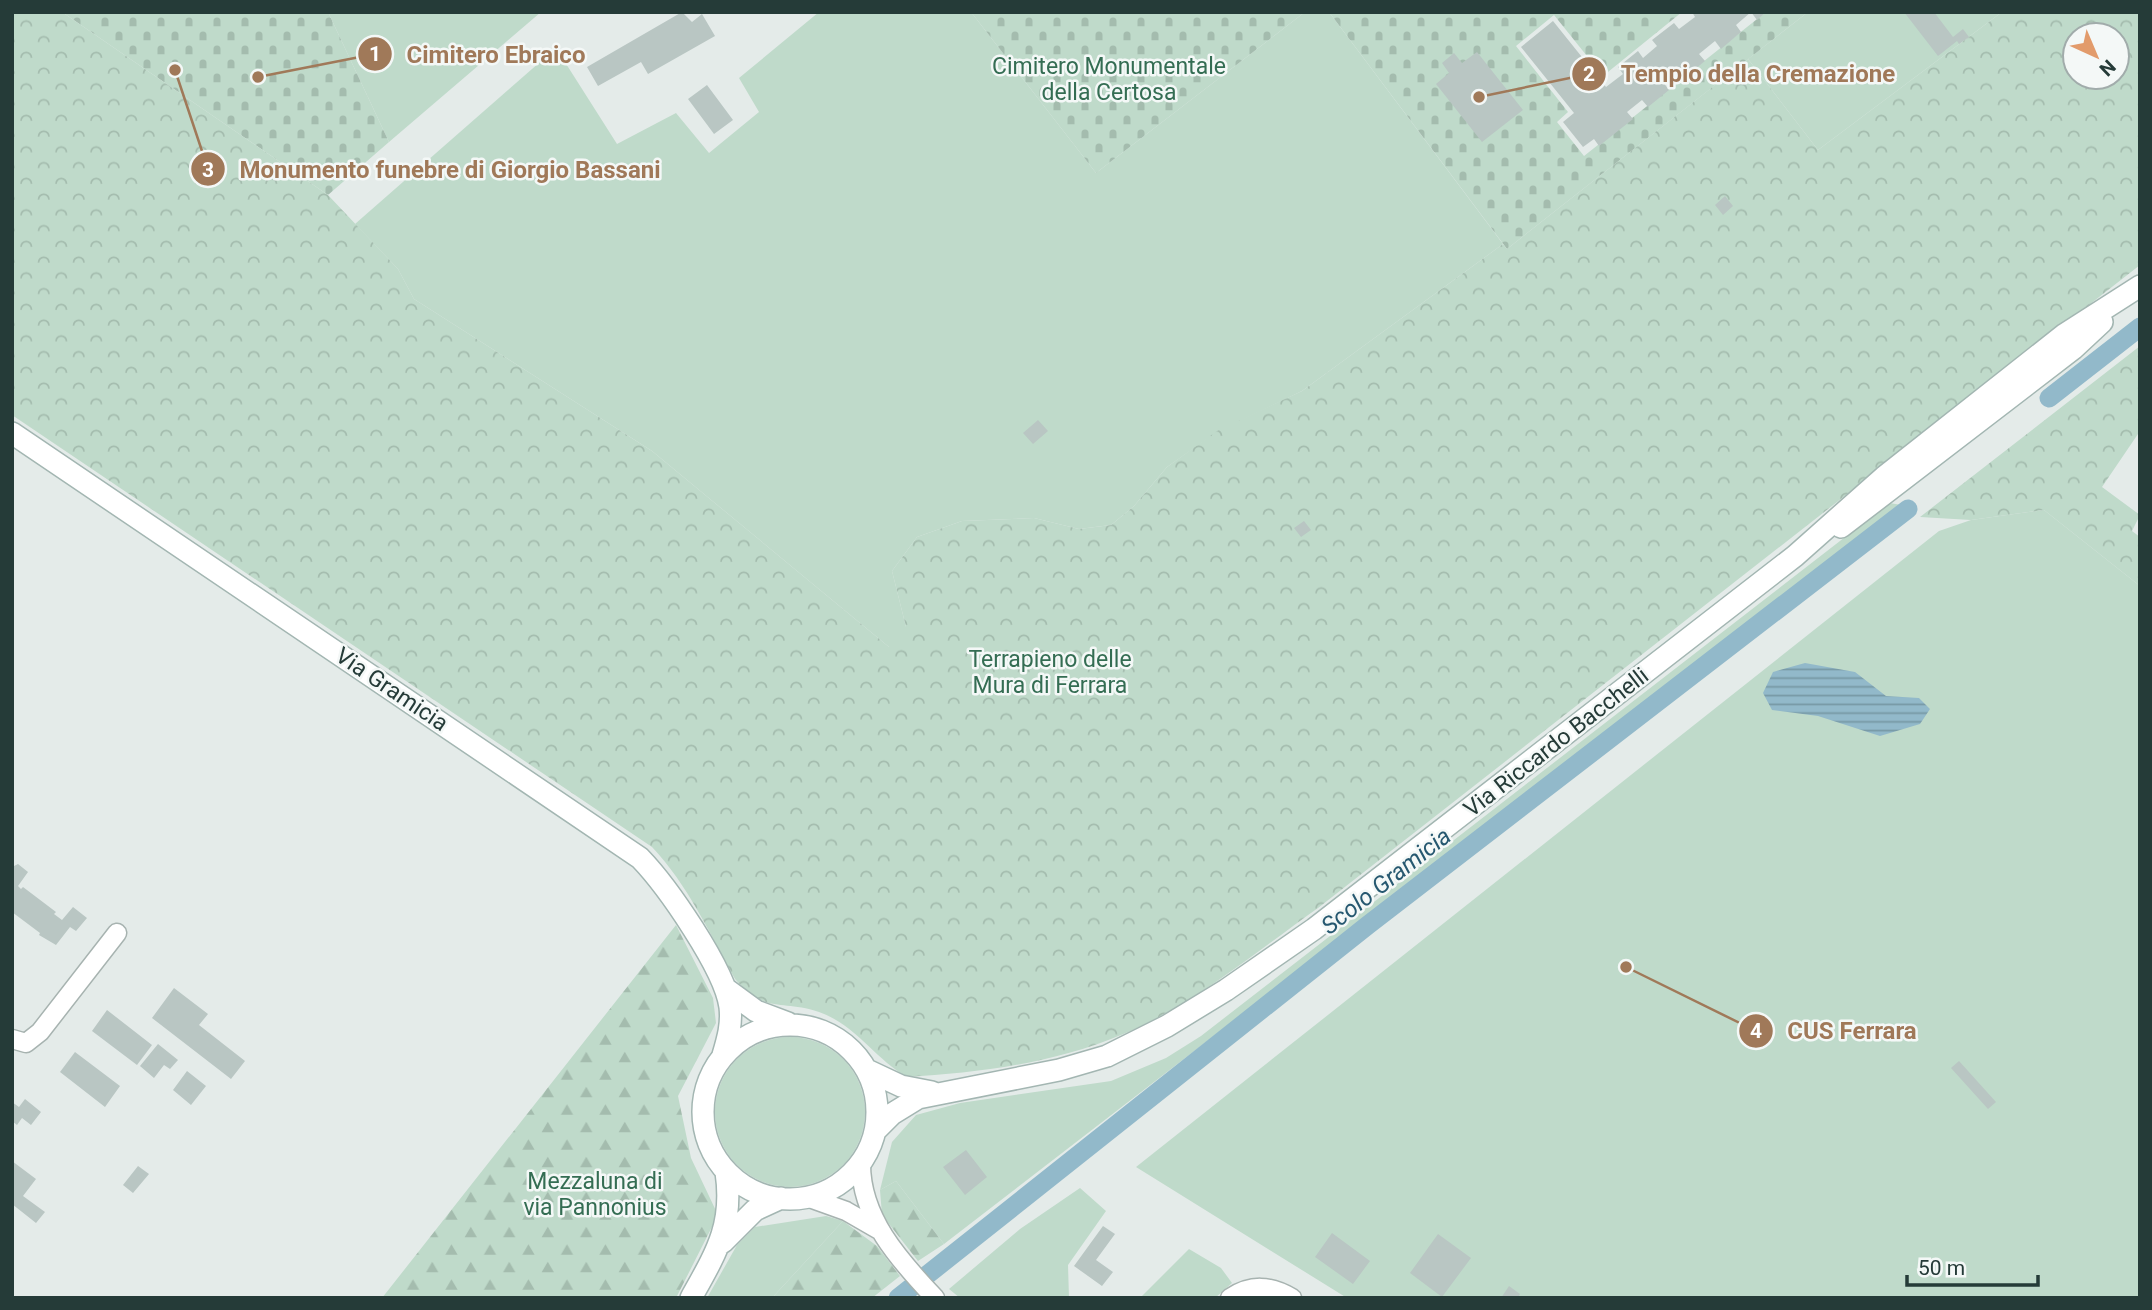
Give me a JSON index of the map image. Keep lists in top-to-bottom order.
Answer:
{
  "streets": {
    "main road": ["Via Gramicia", "Via Riccardo Bacchelli"]
  },
  "crossings": [
    ["Via Gramicia", "Via Riccardo Bacchelli"]
  ],
  "water": ["Scolo Gramicia"],
  "parks": ["Cimitero Monumentale della Certosa", "Terrapieno delle Mura di Ferrara", "Mezzaluna di via Pannonius"],
  "places": [
    "Monumento funebre di Giorgio Bassani",
    "Cimitero Ebraico",
    "Tempio della Cremazione",
    "CUS Ferrara"
  ],
  "scale_bar": "50 m",
  "north": "bottom right"
}
